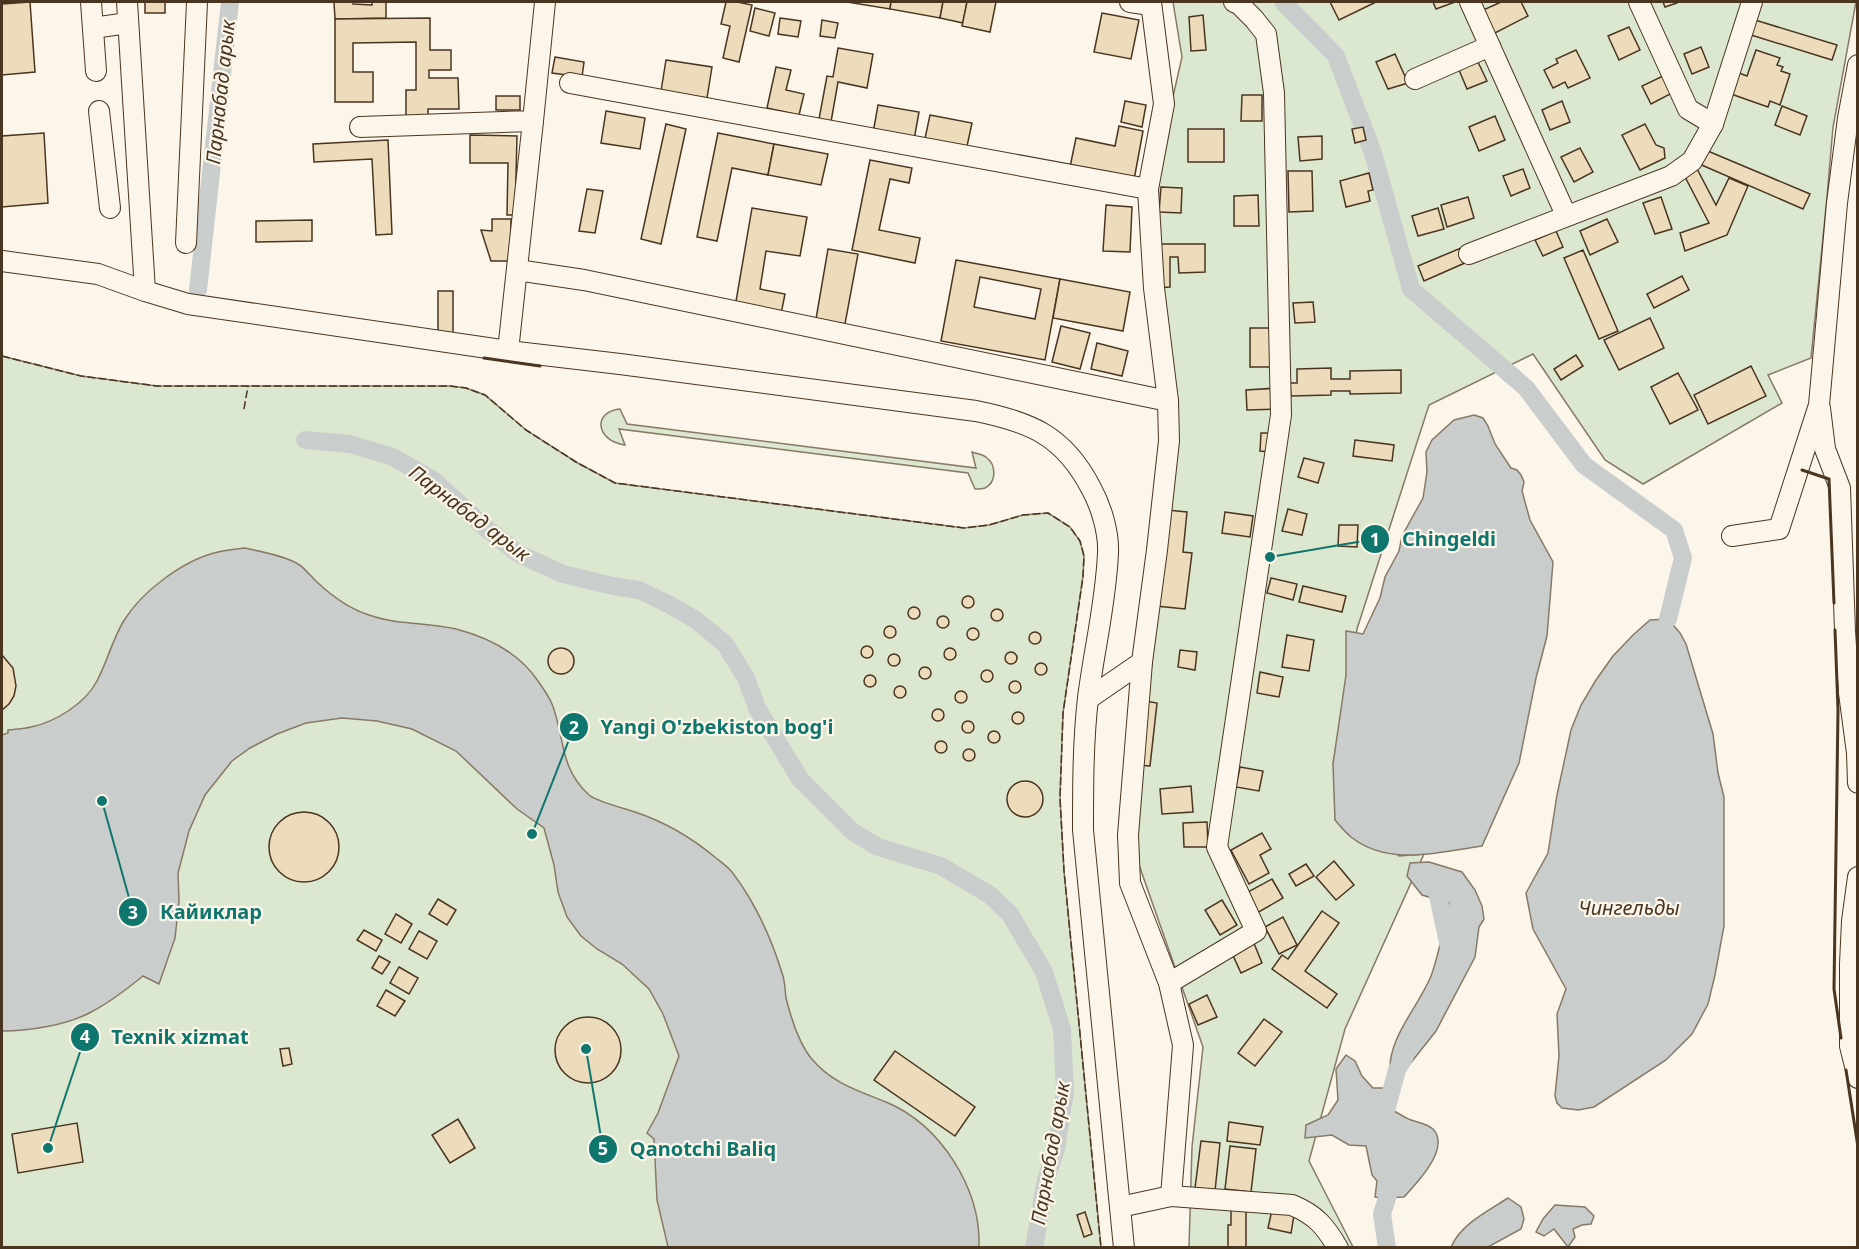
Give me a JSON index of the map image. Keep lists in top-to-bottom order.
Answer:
{
  "water": ["Парнабад арык", "Чингельды"],
  "places": [
    "Chingeldi",
    "Кайиклар",
    "Yangi O'zbekiston bog'i",
    "Qanotchi Baliq",
    "Texnik xizmat"
  ]
}
